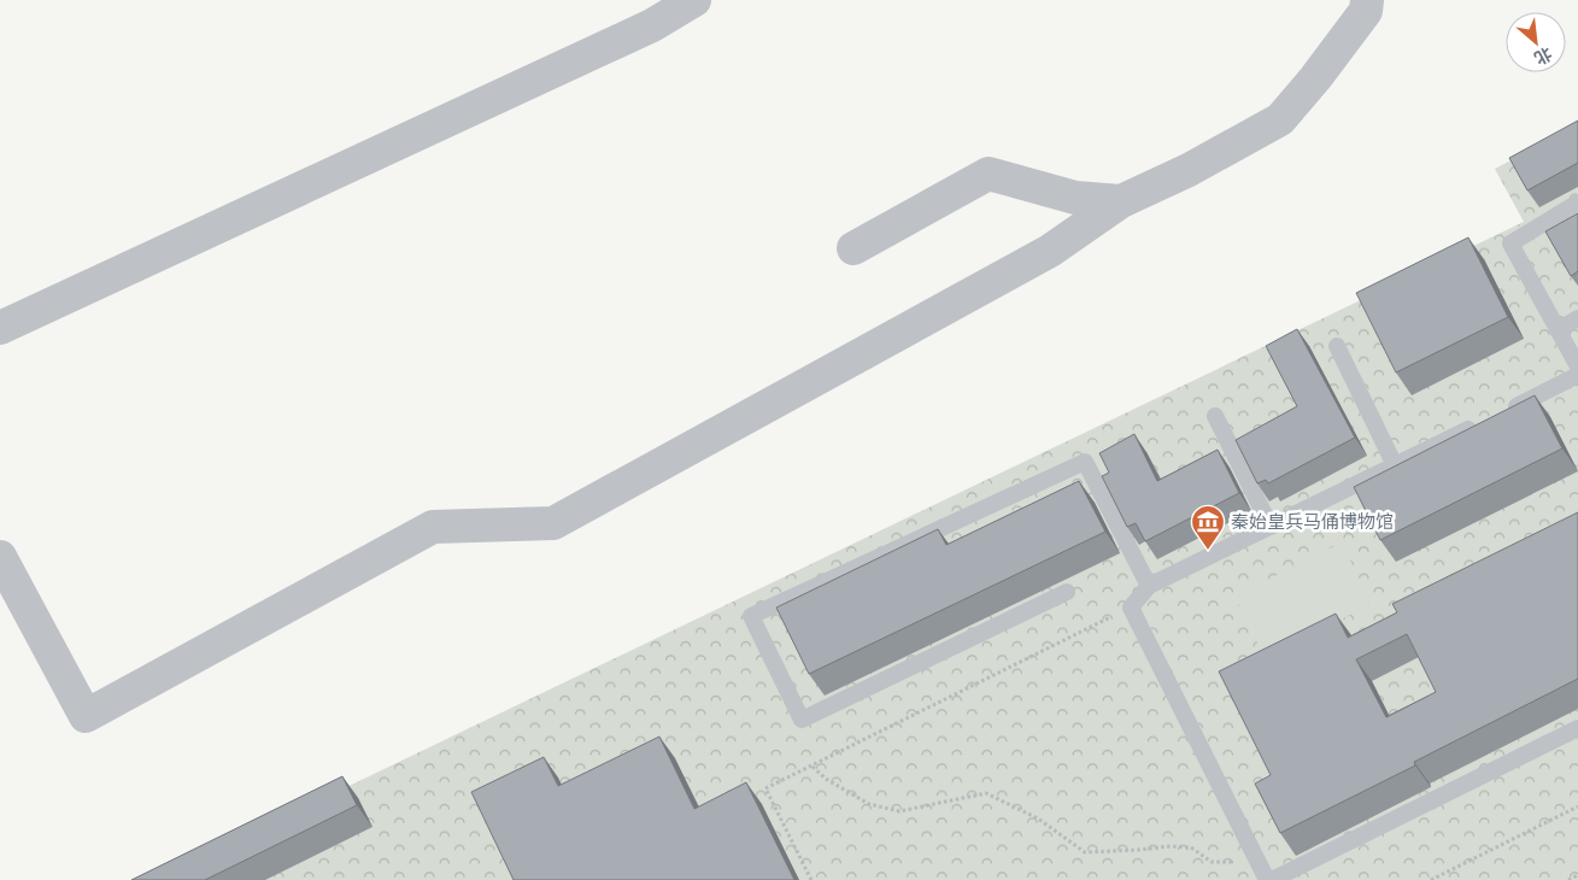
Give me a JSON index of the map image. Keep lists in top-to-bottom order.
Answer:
{
  "places": {
    "museum": ["秦始皇兵马俑博物馆"]
  },
  "north": "bottom right"
}
